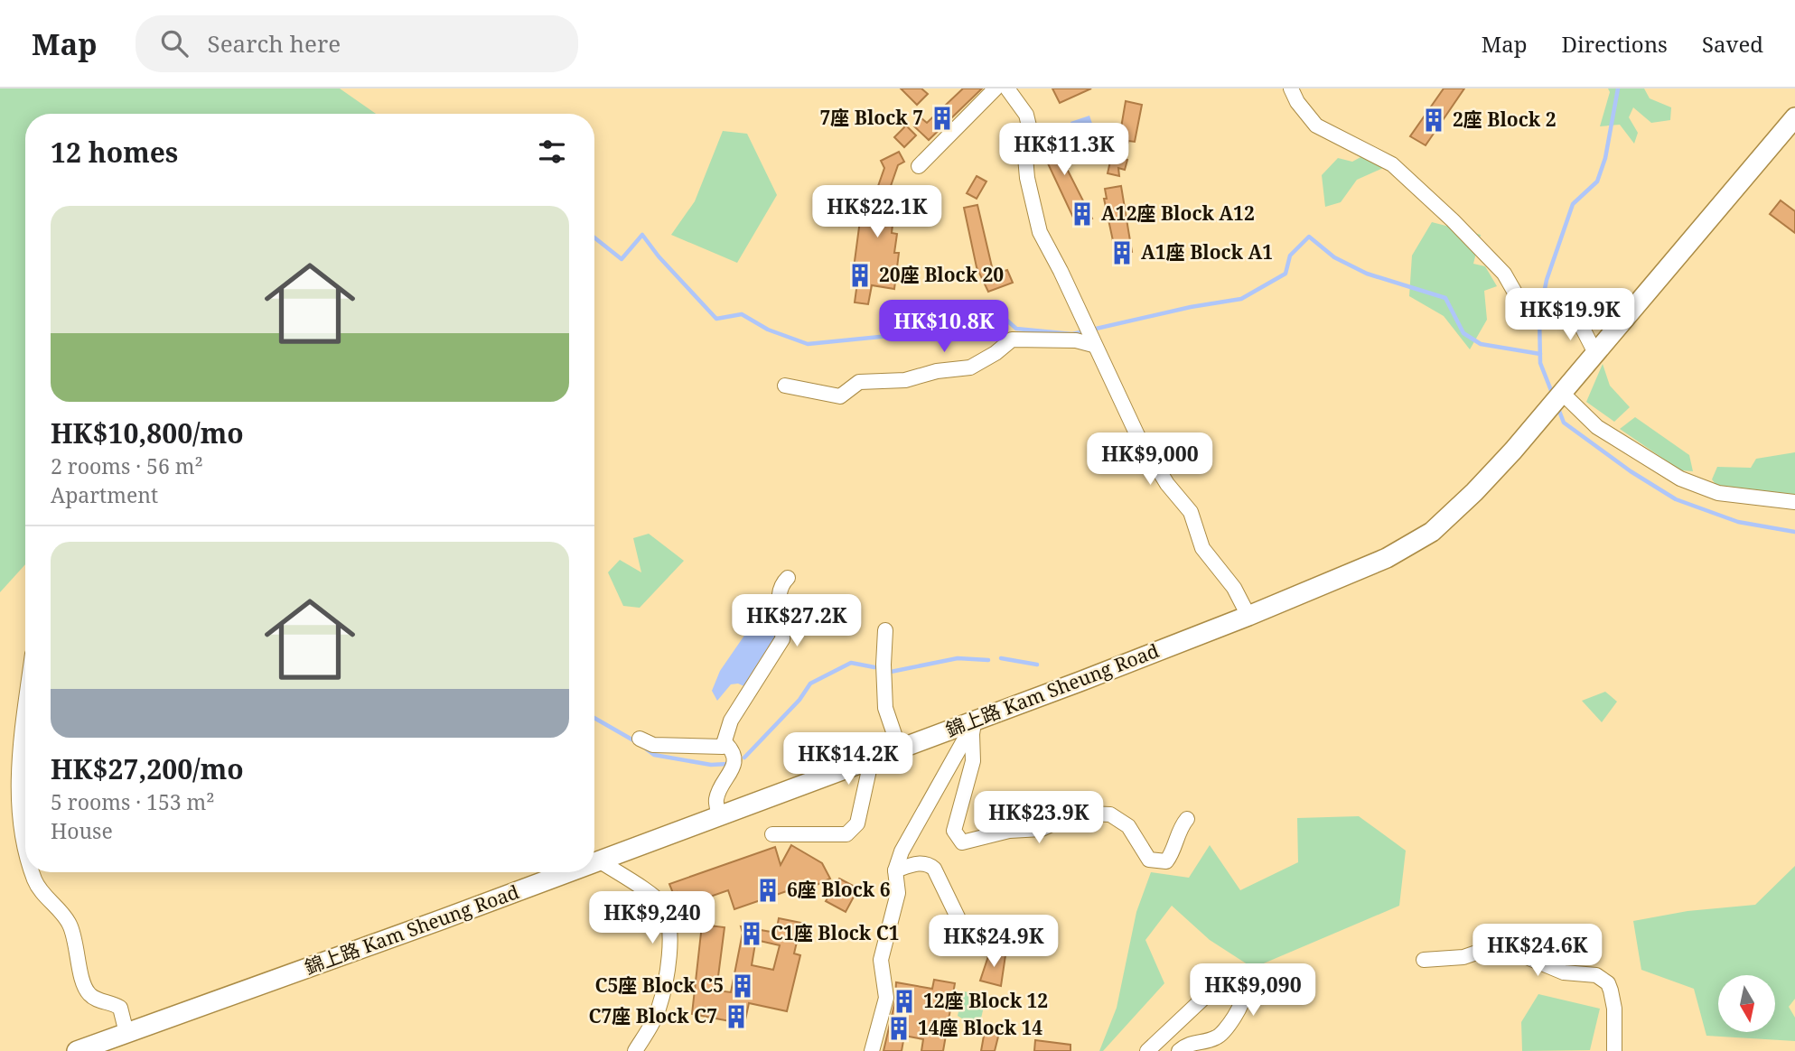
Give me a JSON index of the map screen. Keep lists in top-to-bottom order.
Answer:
{
  "streets": {
    "main road": ["錦上路 Kam Sheung Road"]
  },
  "places": {
    "building": [
      "7座 Block 7",
      "2座 Block 2",
      "A12座 Block A12",
      "A1座 Block A1",
      "20座 Block 20",
      "6座 Block 6",
      "C1座 Block C1",
      "C5座 Block C5",
      "12座 Block 12",
      "C7座 Block C7",
      "14座 Block 14"
    ]
  },
  "north": "bottom",
  "page": {
    "header": "Map",
    "search": "Search here",
    "nav": ["Map", "Directions", "Saved"],
    "heading": "12 homes",
    "price": [
      "HK$11.3K",
      "HK$22.1K",
      "HK$19.9K",
      "HK$10.8K",
      "HK$9,000",
      "HK$27.2K",
      "HK$14.2K",
      "HK$23.9K",
      "HK$9,240",
      "HK$24.9K",
      "HK$24.6K",
      "HK$9,090"
    ],
    "list": [
      {
        "name": "HK$10,800/mo",
        "note": "2 rooms · 56 m² · Apartment"
      },
      {
        "name": "HK$27,200/mo",
        "note": "5 rooms · 153 m² · House"
      }
    ]
  }
}
